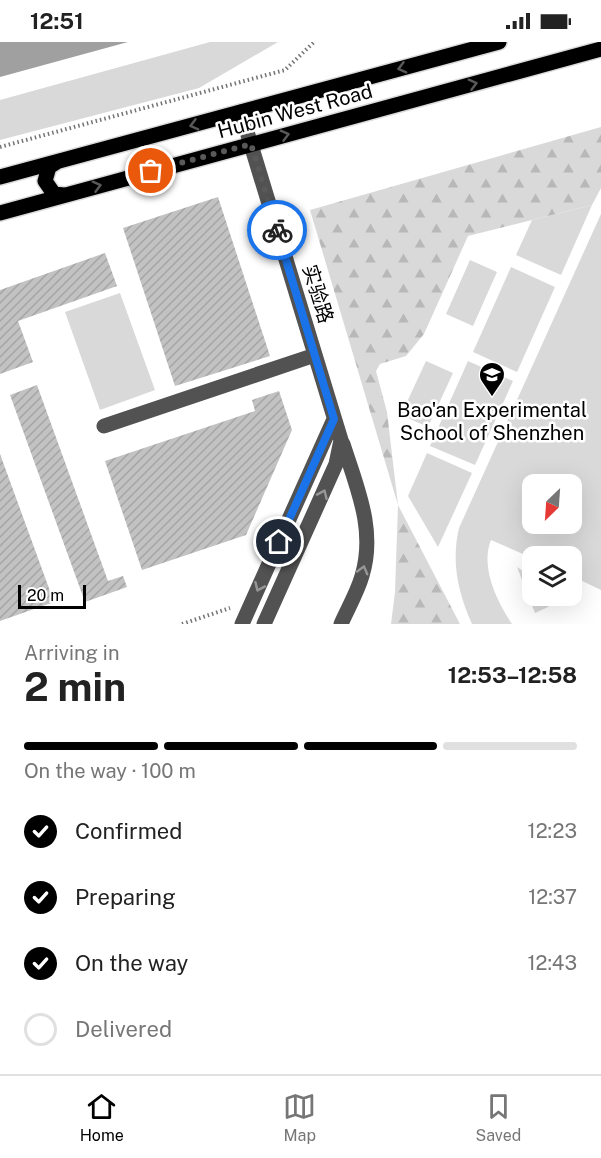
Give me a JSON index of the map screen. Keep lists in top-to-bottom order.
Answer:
{
  "streets": {
    "main road": ["Hubin West Road"],
    "street": ["实验路"]
  },
  "crossings": [
    ["Hubin West Road", "实验路"]
  ],
  "places": {
    "school or university": ["Bao'an Experimental School of Shenzhen"]
  },
  "scale_bar": "20 m",
  "north": "bottom left",
  "page": {
    "status": "12:51",
    "scale": "20 m",
    "heading": ["2 min", "Arriving in", "12:53–12:58"],
    "bar": "On the way · 100 m",
    "list": [
      ["Confirmed", "12:23"],
      ["Preparing", "12:37"],
      ["On the way", "12:43"],
      "Delivered"
    ],
    "tabs": ["Home", "Map", "Saved"]
  }
}
